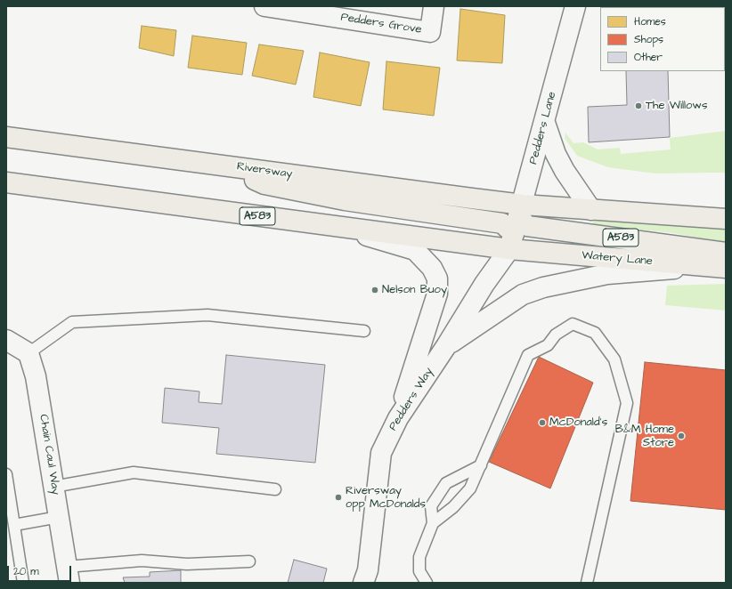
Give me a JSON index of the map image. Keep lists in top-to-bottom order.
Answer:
{
  "streets": {
    "highway": ["Riversway", "A583", "Watery Lane"],
    "street": [
      "Pedders Grove",
      "Pedders Lane",
      "Pedders Way",
      "Chain Caul Way"
    ]
  },
  "crossings": [
    ["Pedders Lane", "Riversway"],
    ["Pedders Lane", "A583"],
    ["Pedders Lane", "Watery Lane"],
    ["Pedders Lane", "Pedders Way"],
    ["Riversway", "A583"],
    ["Riversway", "Watery Lane"],
    ["Riversway", "Pedders Way"],
    ["A583", "Watery Lane"],
    ["A583", "Pedders Way"],
    ["Watery Lane", "Pedders Way"]
  ],
  "places": [
    "The Willows",
    "Nelson Buoy",
    "McDonald's",
    "B&M Home Store",
    "Riversway opp McDonalds"
  ],
  "legend": ["Homes", "Shops", "Other"],
  "scale_bar": "20 m"
}
